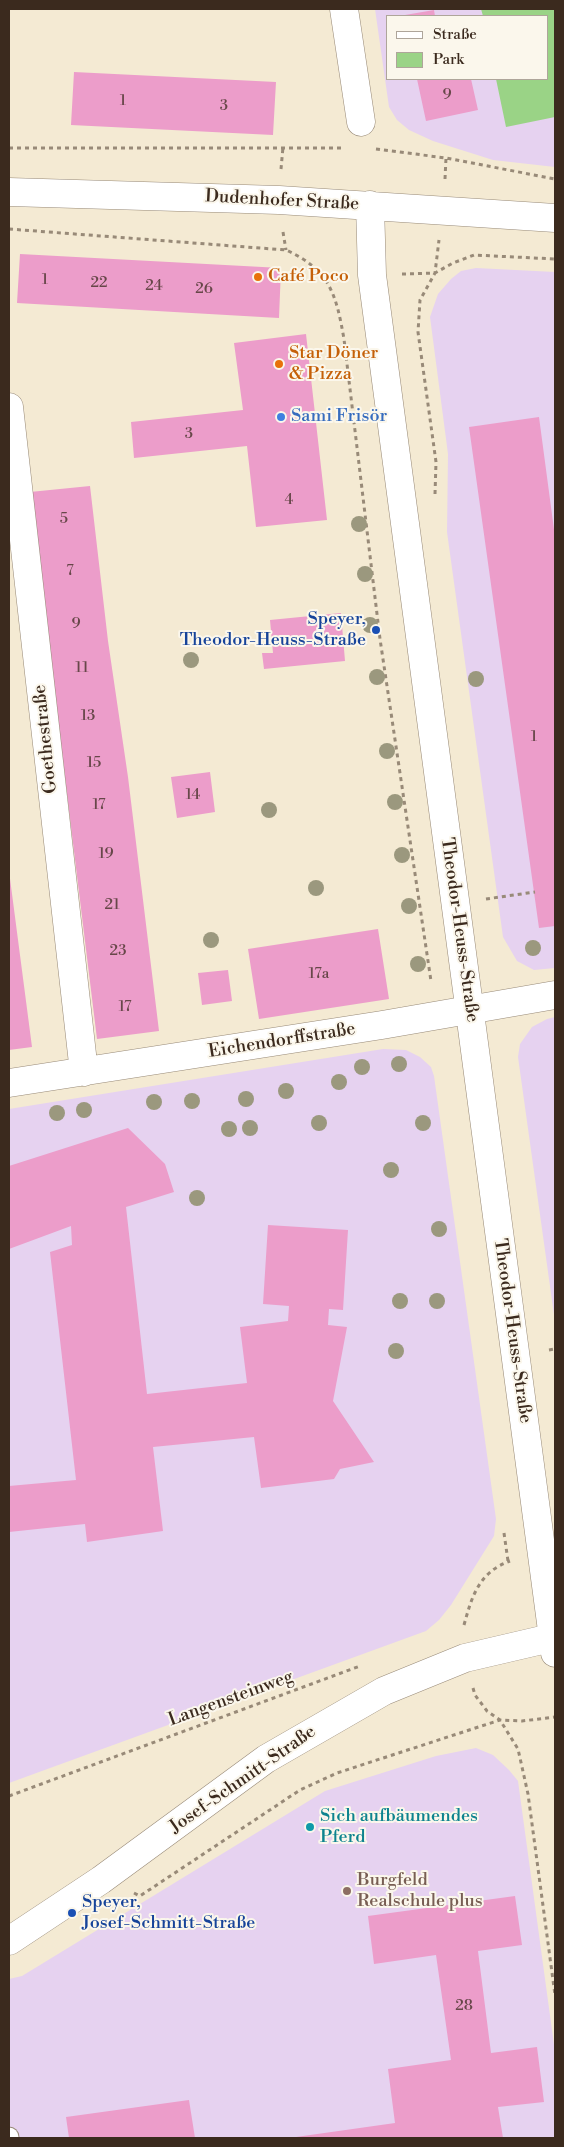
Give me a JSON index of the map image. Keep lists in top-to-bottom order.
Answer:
{
  "streets": {
    "main road": [
      "Dudenhofer Straße",
      "Goethestraße",
      "Theodor-Heuss-Straße",
      "Eichendorffstraße",
      "Josef-Schmitt-Straße"
    ],
    "path": ["Langensteinweg"]
  },
  "crossings": [
    ["Dudenhofer Straße", "Theodor-Heuss-Straße"],
    ["Goethestraße", "Eichendorffstraße"],
    ["Theodor-Heuss-Straße", "Eichendorffstraße"],
    ["Theodor-Heuss-Straße", "Josef-Schmitt-Straße"]
  ],
  "places": [
    "Café Poco",
    "Star Döner & Pizza",
    "Sami Frisör",
    "Speyer, Theodor-Heuss-Straße",
    "Sich aufbäumendes Pferd",
    "Burgfeld Realschule plus",
    "Speyer, Josef-Schmitt-Straße"
  ],
  "house_numbers": [
    "9",
    "1",
    "3",
    "1",
    "22",
    "24",
    "26",
    "3",
    "4",
    "5",
    "7",
    "9",
    "11",
    "13",
    "1",
    "15",
    "14",
    "17",
    "19",
    "21",
    "23",
    "17a",
    "17",
    "28"
  ],
  "legend": ["Straße", "Park"]
}
